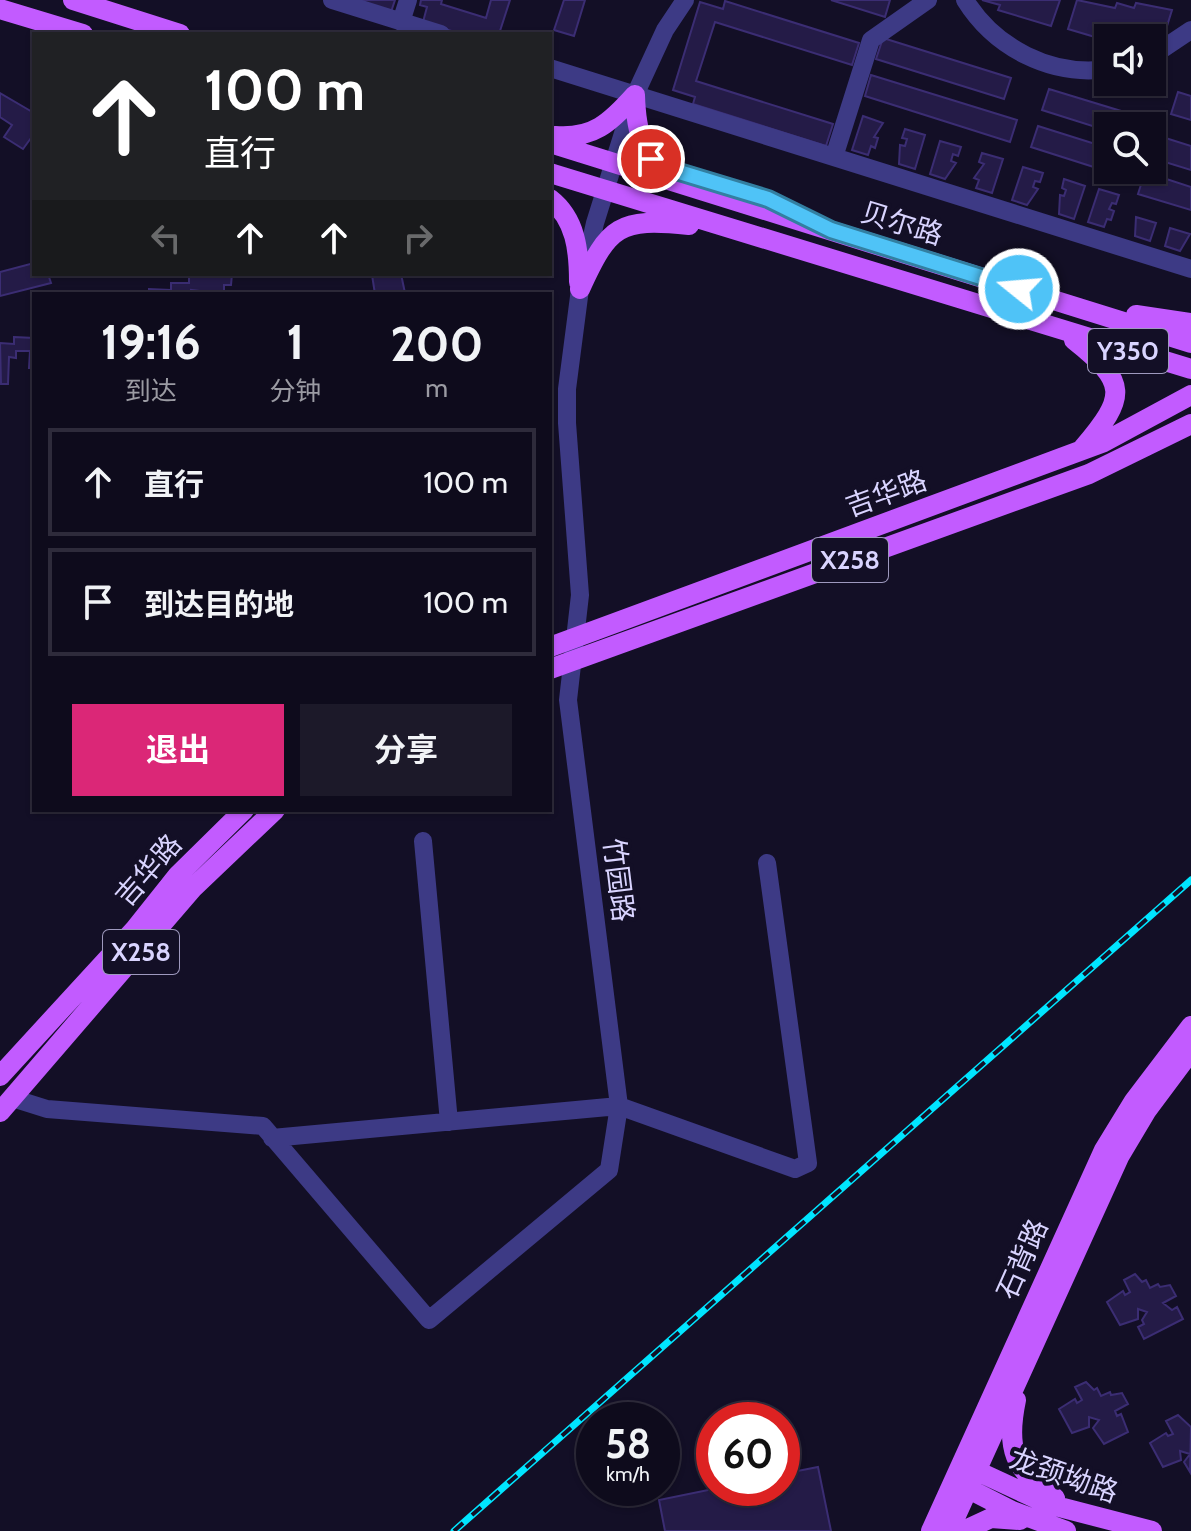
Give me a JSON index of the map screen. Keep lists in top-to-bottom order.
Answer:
{
  "streets": {
    "main road": [
      "贝尔路",
      "Y350",
      "吉华路",
      "X258",
      "石背路",
      "龙颈坳路"
    ],
    "street": ["竹园路"]
  },
  "crossings": [
    ["贝尔路", "竹园路"],
    ["吉华路", "X258"],
    ["吉华路", "竹园路"],
    ["石背路", "龙颈坳路"]
  ],
  "page": {
    "turn": ["100 m", "直行"],
    "eta": [
      "19:16",
      "到达",
      "1",
      "分钟",
      "200",
      "m"
    ],
    "list": [
      {
        "name": "直行",
        "value": "100 m"
      },
      {
        "name": "到达目的地",
        "value": "100 m"
      }
    ],
    "buttons": ["退出", "分享"],
    "speed": "58 km/h",
    "limit": "60"
  }
}
